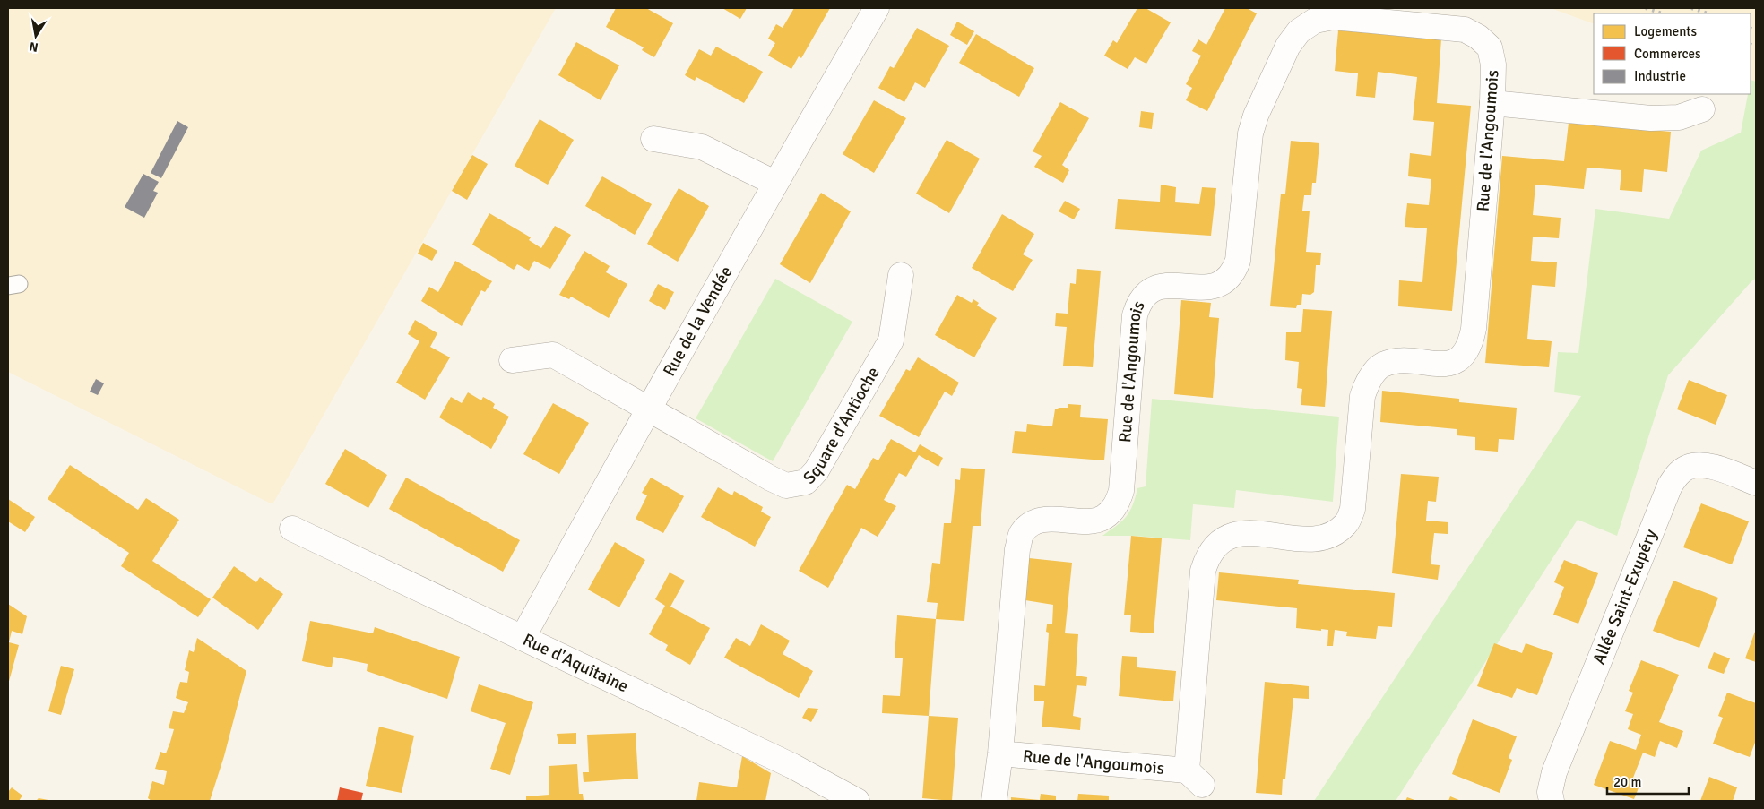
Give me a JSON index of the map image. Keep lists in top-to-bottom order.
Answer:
{
  "streets": {
    "street": [
      "Rue de l'Angoumois",
      "Rue de la Vendée",
      "Square d'Antioche",
      "Allée Saint-Exupéry",
      "Rue d'Aquitaine"
    ]
  },
  "crossings": [
    ["Rue de la Vendée", "Square d'Antioche"],
    ["Rue de la Vendée", "Rue d'Aquitaine"]
  ],
  "legend": ["Logements", "Commerces", "Industrie"],
  "scale_bar": "20 m",
  "north": "bottom"
}
